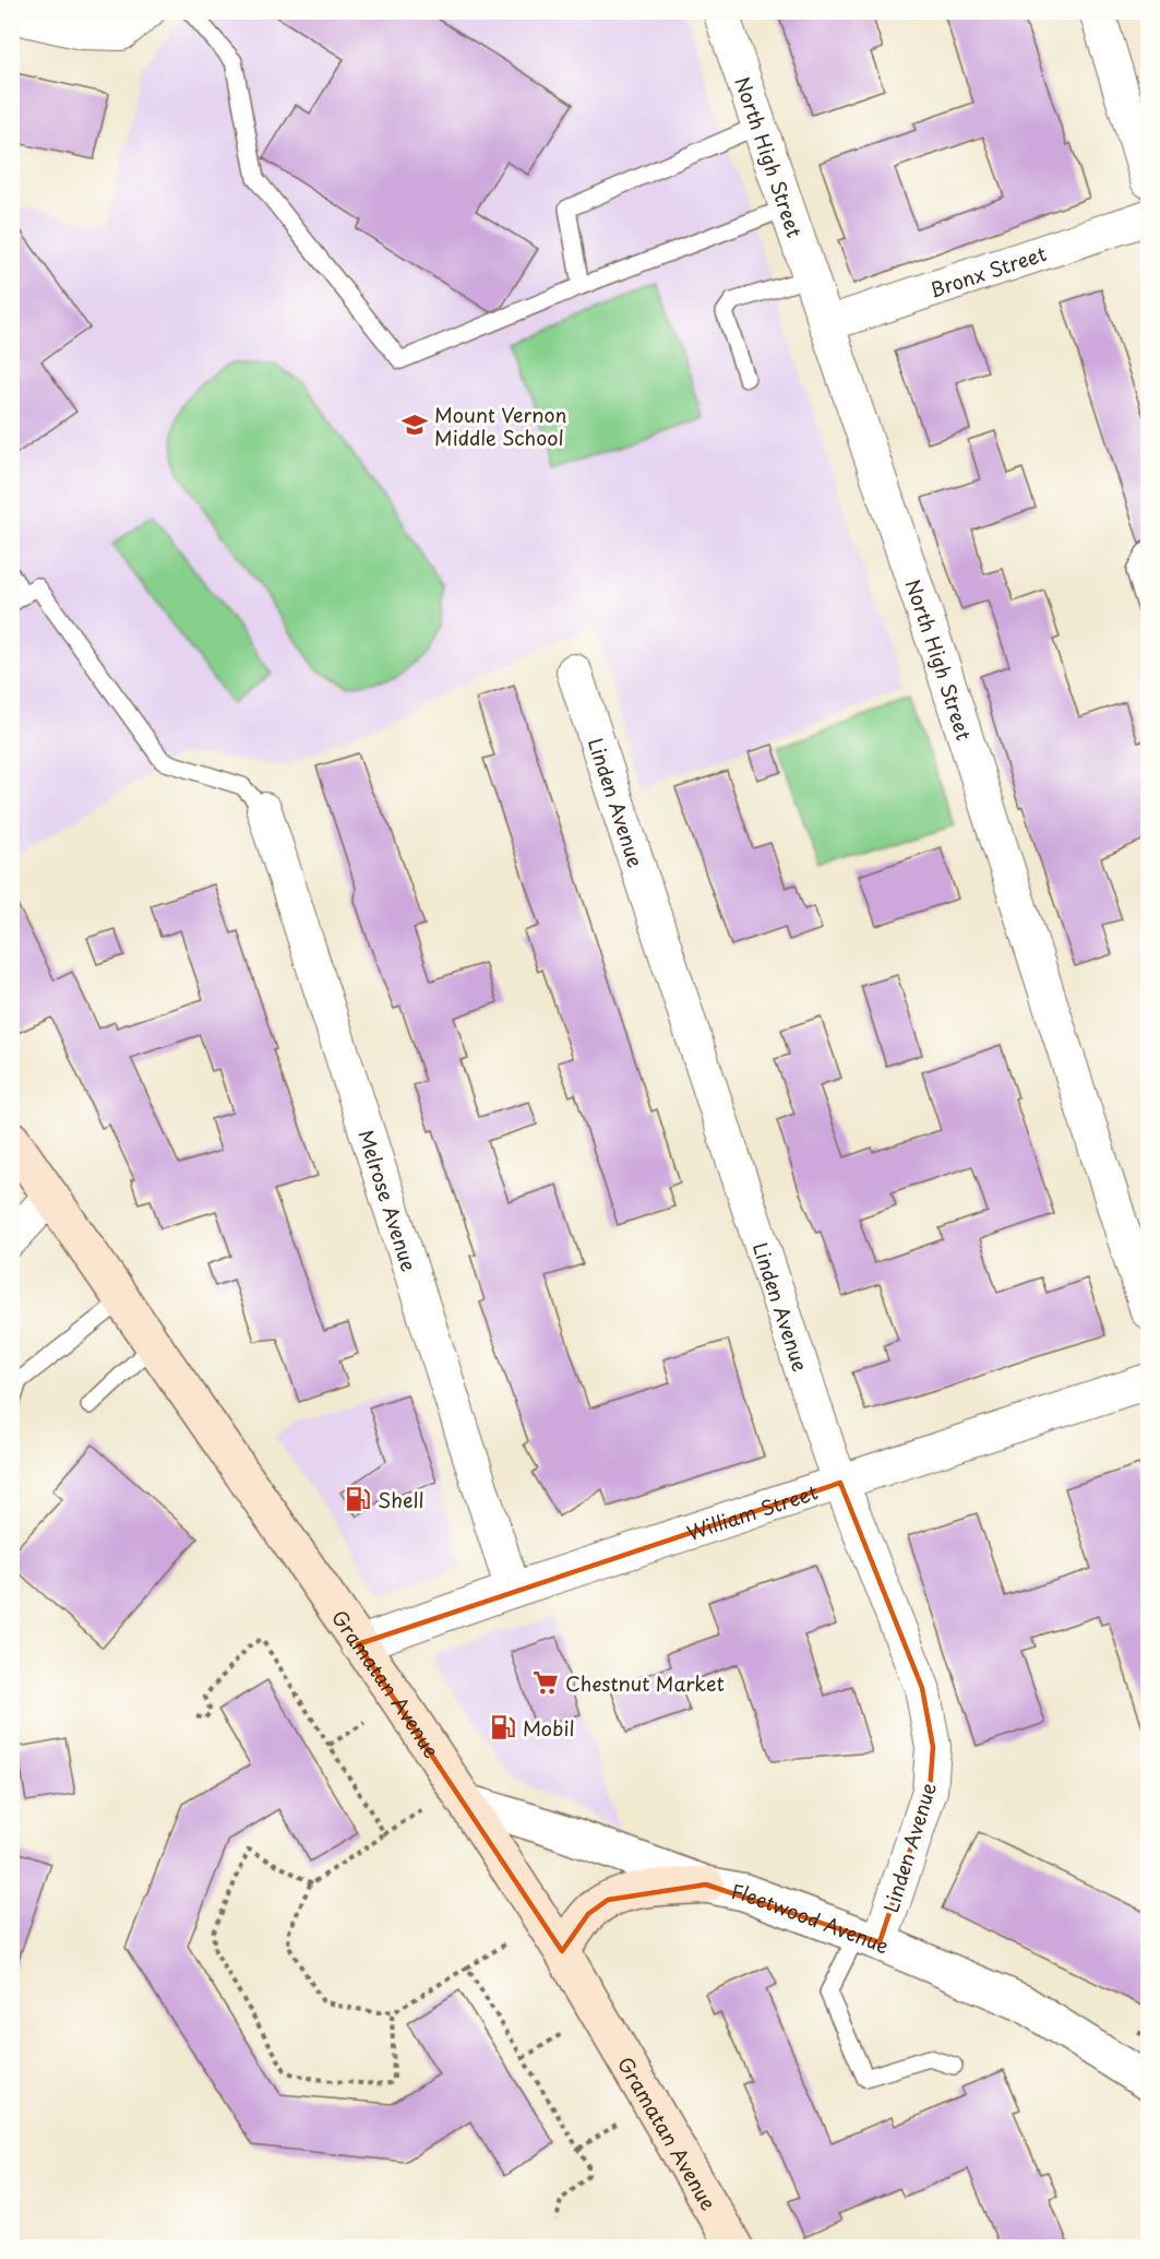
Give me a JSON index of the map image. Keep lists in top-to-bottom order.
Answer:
{
  "streets": {
    "main road": ["Gramatan Avenue"],
    "street": [
      "North High Street",
      "Bronx Street",
      "Linden Avenue",
      "Melrose Avenue",
      "William Street",
      "Fleetwood Avenue"
    ]
  },
  "crossings": [
    ["North High Street", "Bronx Street"],
    ["Linden Avenue", "William Street"],
    ["Linden Avenue", "Fleetwood Avenue"],
    ["Melrose Avenue", "William Street"],
    ["William Street", "Gramatan Avenue"],
    ["Gramatan Avenue", "Fleetwood Avenue"]
  ],
  "places": {
    "school or university": ["Mount Vernon Middle School"],
    "fuel station": ["Shell", "Mobil"],
    "supermarket": ["Chestnut Market"]
  }
}
